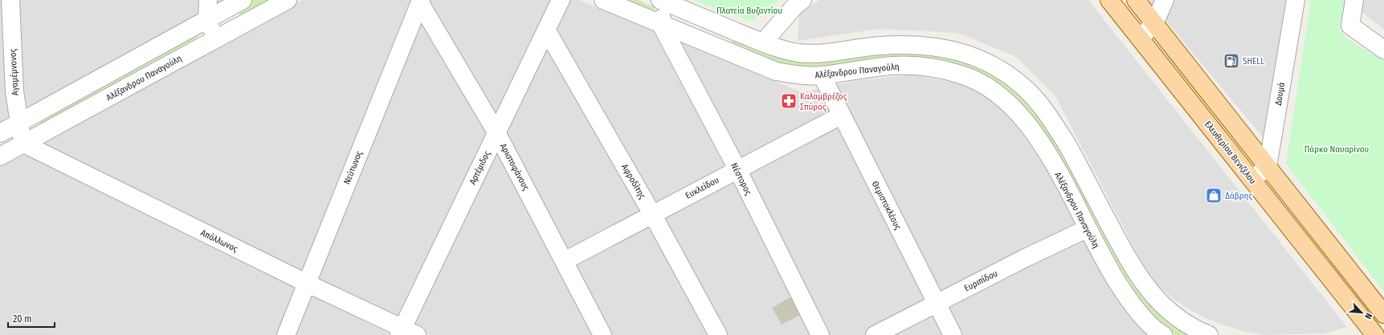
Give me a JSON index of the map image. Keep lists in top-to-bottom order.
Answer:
{
  "streets": {
    "main road": ["Ελευθερίου Βενιζέλου"],
    "street": [
      "Αλέξανδρου Παναγούλη",
      "Αγαμέμνονος",
      "Δουμά",
      "Αριστοφάνους",
      "Νεύτωνος",
      "Αρτέμιδος",
      "Νέστορος",
      "Αφροδίτης",
      "Ευκλείδου",
      "Θεμιστοκλέους",
      "Απόλλωνος",
      "Ευριπίδου"
    ]
  },
  "crossings": [
    ["Αλέξανδρου Παναγούλη", "Αγαμέμνονος"],
    ["Αλέξανδρου Παναγούλη", "Νέστορος"],
    ["Αλέξανδρου Παναγούλη", "Θεμιστοκλέους"],
    ["Αλέξανδρου Παναγούλη", "Απόλλωνος"],
    ["Αλέξανδρου Παναγούλη", "Ευριπίδου"],
    ["Αγαμέμνονος", "Απόλλωνος"],
    ["Αριστοφάνους", "Νεύτωνος"],
    ["Αριστοφάνους", "Αρτέμιδος"],
    ["Αριστοφάνους", "Ευκλείδου"],
    ["Νεύτωνος", "Απόλλωνος"],
    ["Αρτέμιδος", "Αφροδίτης"],
    ["Αρτέμιδος", "Απόλλωνος"],
    ["Νέστορος", "Ευκλείδου"],
    ["Αφροδίτης", "Ευκλείδου"],
    ["Ευκλείδου", "Θεμιστοκλέους"],
    ["Θεμιστοκλέους", "Ευριπίδου"]
  ],
  "parks": ["Πλατεία Βυζαντίου", "Πάρκο Ναυαρίνου"],
  "places": {
    "fuel station": ["SHELL"],
    "pharmacy": ["Καλαμβρέζος Σπύρος"],
    "shop": ["Δάβρης"]
  },
  "scale_bar": "20 m",
  "north": "bottom right"
}
